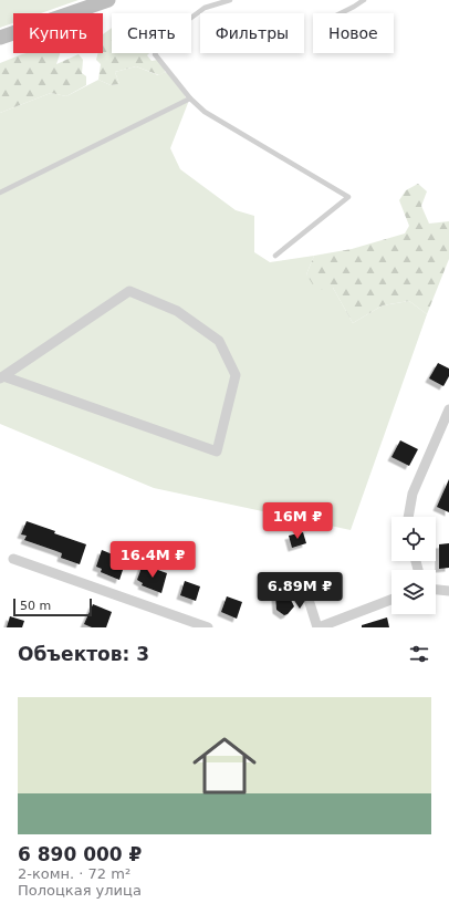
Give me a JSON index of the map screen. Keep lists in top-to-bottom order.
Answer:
{
  "scale_bar": "50 m",
  "page": {
    "chip": [
      "Купить",
      "Снять",
      "Фильтры",
      "Новое"
    ],
    "price": ["16M ₽", "16.4M ₽", "6.89M ₽"],
    "scale": "50 m",
    "heading": "Объектов: 3",
    "list": [
      {
        "name": "6 890 000 ₽",
        "note": "2-комн. · 72 m² · Полоцкая улица"
      }
    ]
  }
}
